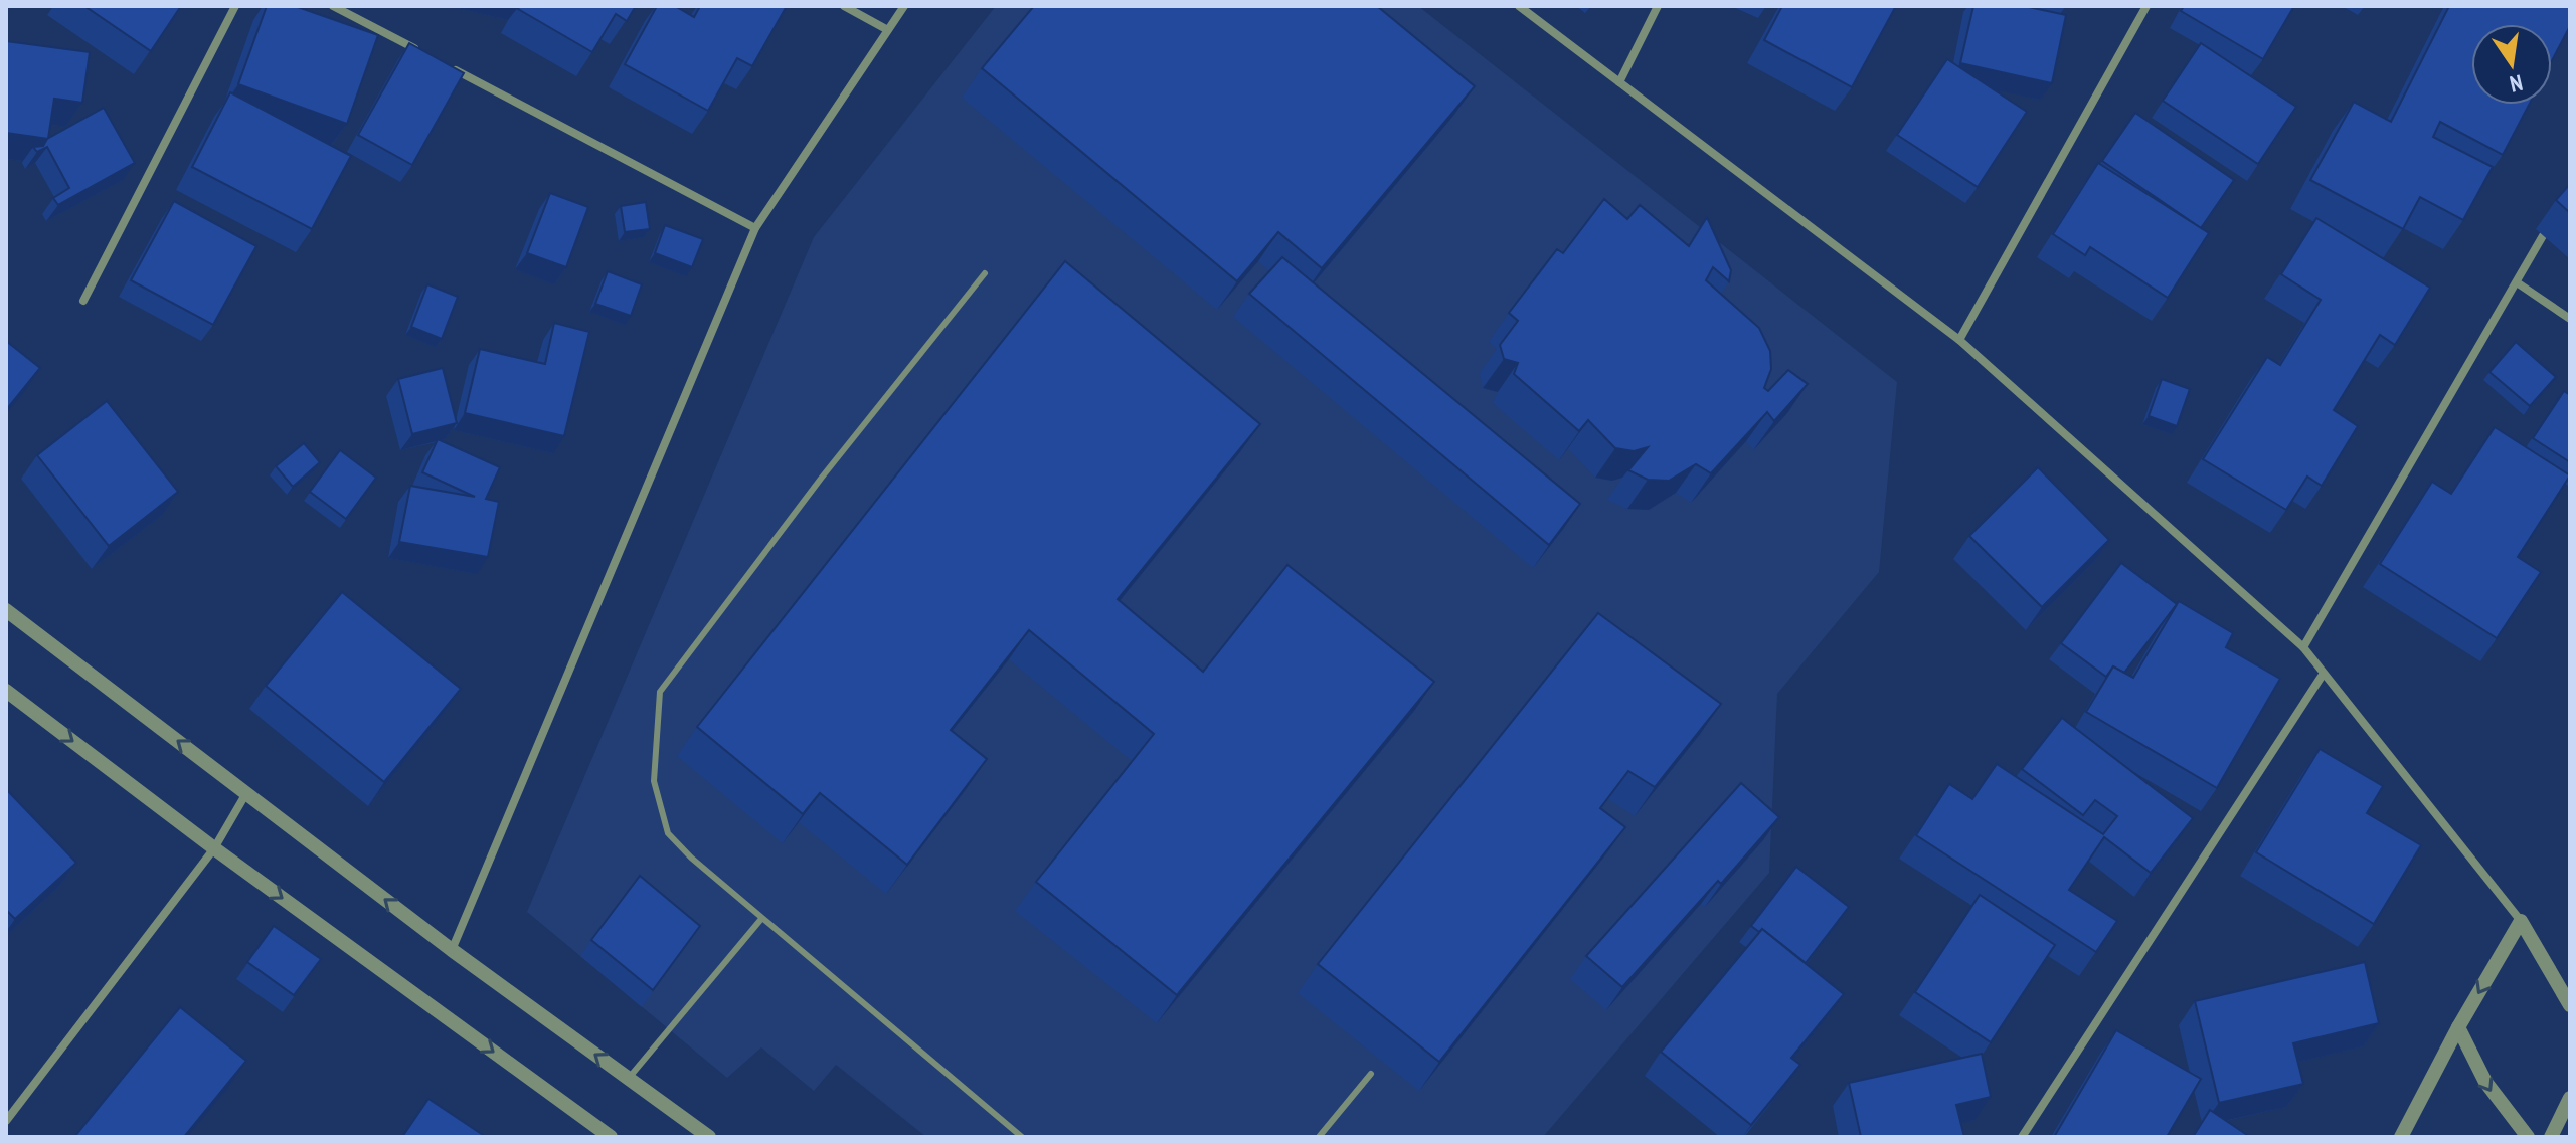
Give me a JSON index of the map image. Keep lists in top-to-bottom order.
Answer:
{
  "north": "bottom"
}
